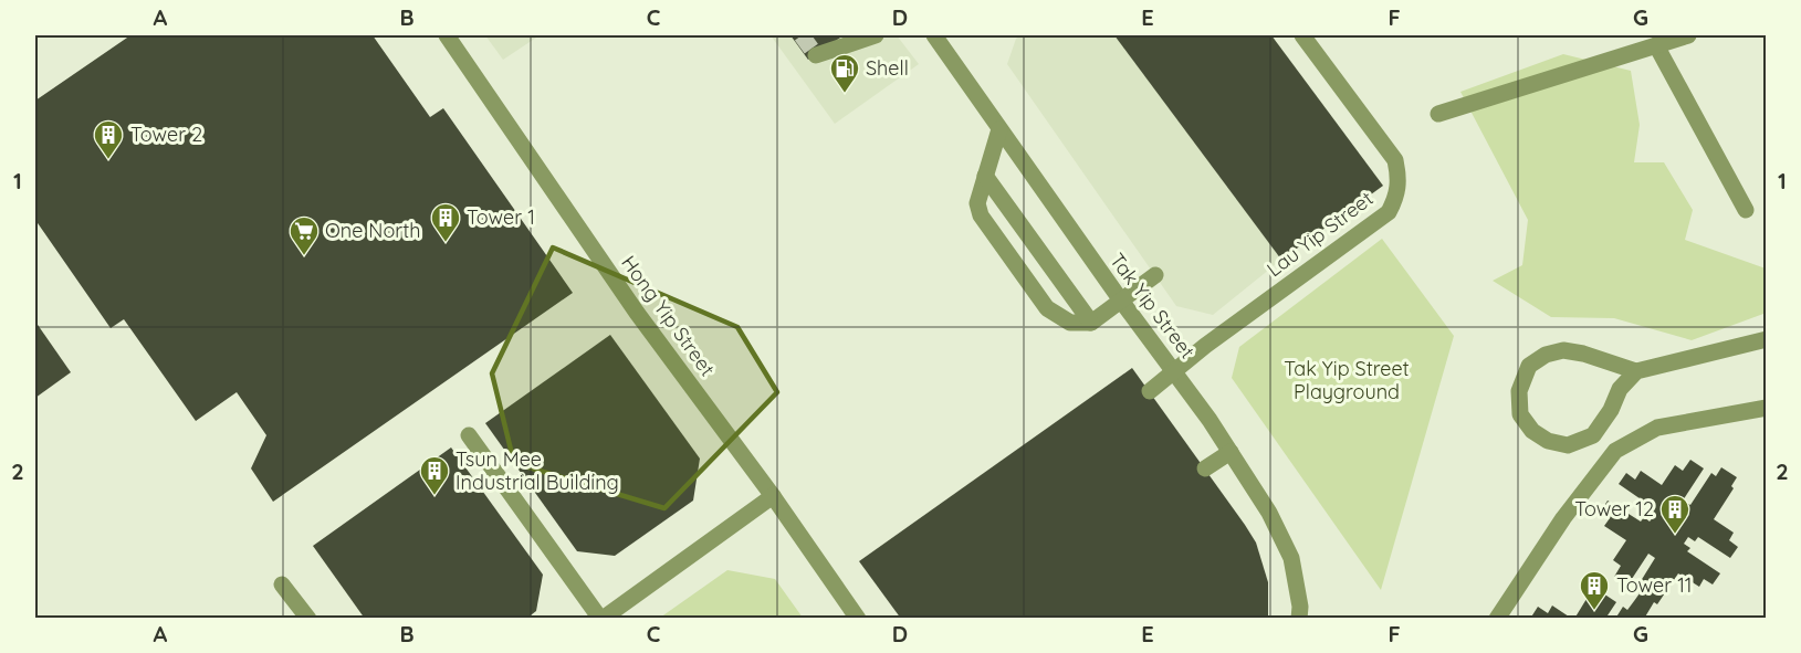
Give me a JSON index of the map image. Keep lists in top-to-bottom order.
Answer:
{
  "streets": {
    "street": ["Lau Yip Street", "Tak Yip Street", "Hong Yip Street"]
  },
  "crossings": [
    ["Lau Yip Street", "Tak Yip Street"]
  ],
  "parks": ["Tak Yip Street Playground"],
  "places": {
    "fuel station": ["Shell"],
    "building": [
      "Tower 2",
      "Tower 1",
      "Tsun Mee Industrial Building",
      "Tower 12",
      "Tower 11"
    ],
    "supermarket": ["One North"]
  },
  "grid": {
    "columns": [
      "A",
      "B",
      "C",
      "D",
      "E",
      "F",
      "G"
    ],
    "rows": ["1", "2"]
  }
}
